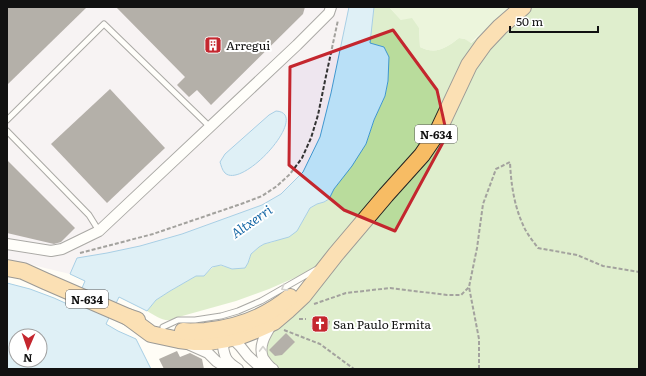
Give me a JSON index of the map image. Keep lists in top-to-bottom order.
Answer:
{
  "streets": {
    "highway": ["N-634"]
  },
  "water": ["Altxerri"],
  "places": {
    "building": ["Arregui"],
    "church": ["San Paulo Ermita"]
  },
  "scale_bar": "50 m",
  "north": "bottom"
}
